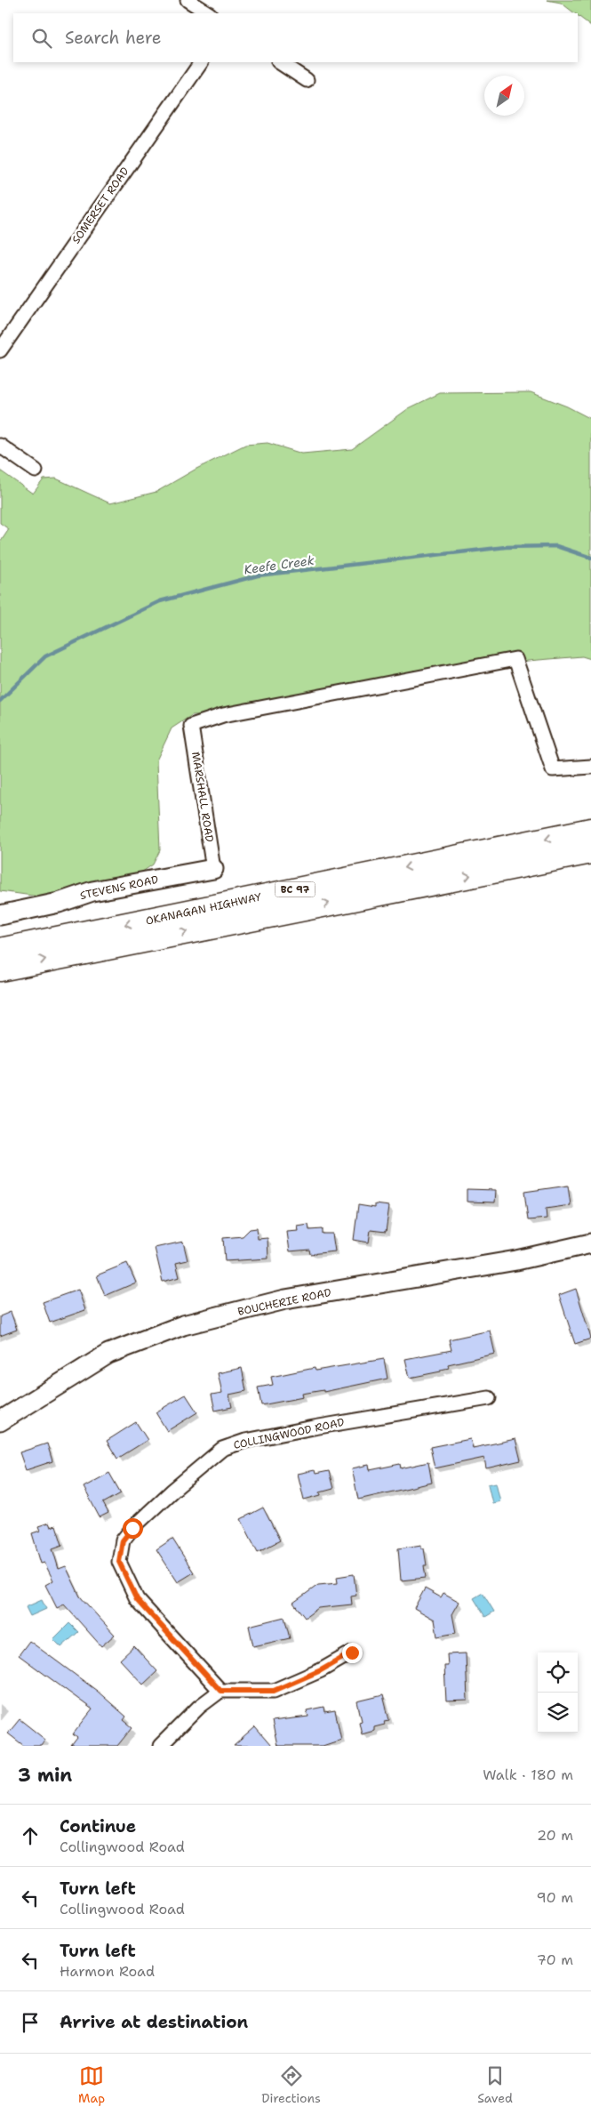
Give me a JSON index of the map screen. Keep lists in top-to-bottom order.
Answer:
{
  "streets": {
    "highway": ["BC 97", "OKANAGAN HIGHWAY"],
    "main road": ["STEVENS ROAD", "BOUCHERIE ROAD"],
    "street": ["SOMERSET ROAD", "MARSHALL ROAD", "COLLINGWOOD ROAD"]
  },
  "crossings": [
    ["MARSHALL ROAD", "STEVENS ROAD"]
  ],
  "water": ["Keefe Creek"],
  "north": "top right",
  "page": {
    "search": "Search here",
    "heading": ["3 min", "Walk · 180 m"],
    "list": [
      ["Continue", "Collingwood Road", "20 m"],
      ["Turn left", "Collingwood Road", "90 m"],
      ["Turn left", "Harmon Road", "70 m"],
      "Arrive at destination"
    ],
    "nav": ["Map", "Directions", "Saved"]
  }
}
